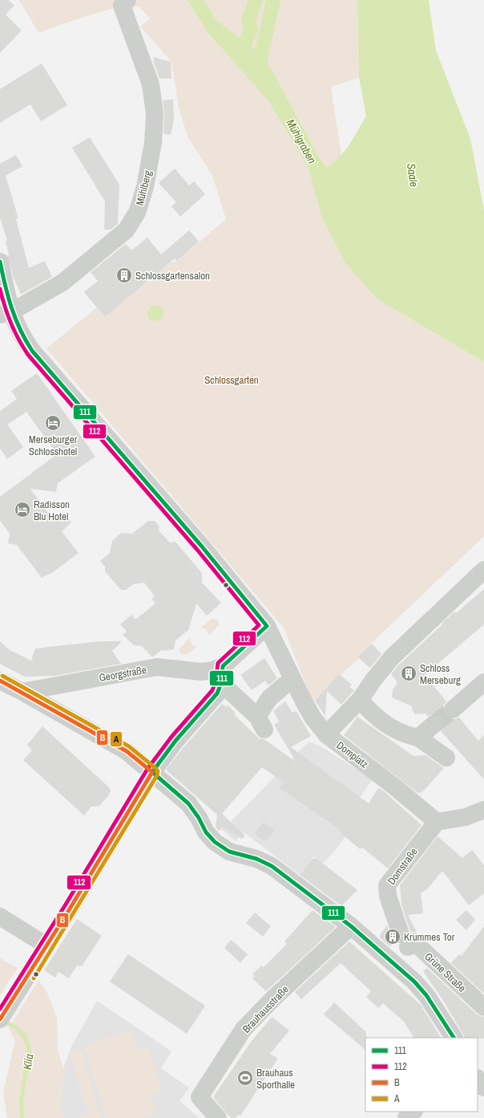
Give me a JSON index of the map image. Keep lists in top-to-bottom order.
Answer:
{
  "streets": {
    "street": [
      "Mühlberg",
      "Georgstraße",
      "Domplatz",
      "Domstraße",
      "Grüne Straße",
      "Brauhausstraße"
    ]
  },
  "crossings": [
    ["Mühlberg", "Domplatz"],
    ["Domplatz", "Domstraße"],
    ["Domstraße", "Grüne Straße"]
  ],
  "water": ["Mühlgraben", "Saale", "Klia"],
  "parks": ["Schlossgarten"],
  "places": {
    "building": ["Schlossgartensalon", "Schloss Merseburg", "Krummes Tor"],
    "hotel": ["Merseburger Schlosshotel", "Radisson Blu Hotel"],
    "sports": ["Brauhaus Sporthalle"]
  },
  "lines": [
    "transit line 111",
    "transit line 112",
    "transit line A",
    "transit line B"
  ],
  "legend": [
    "111",
    "112",
    "B",
    "A"
  ]
}
